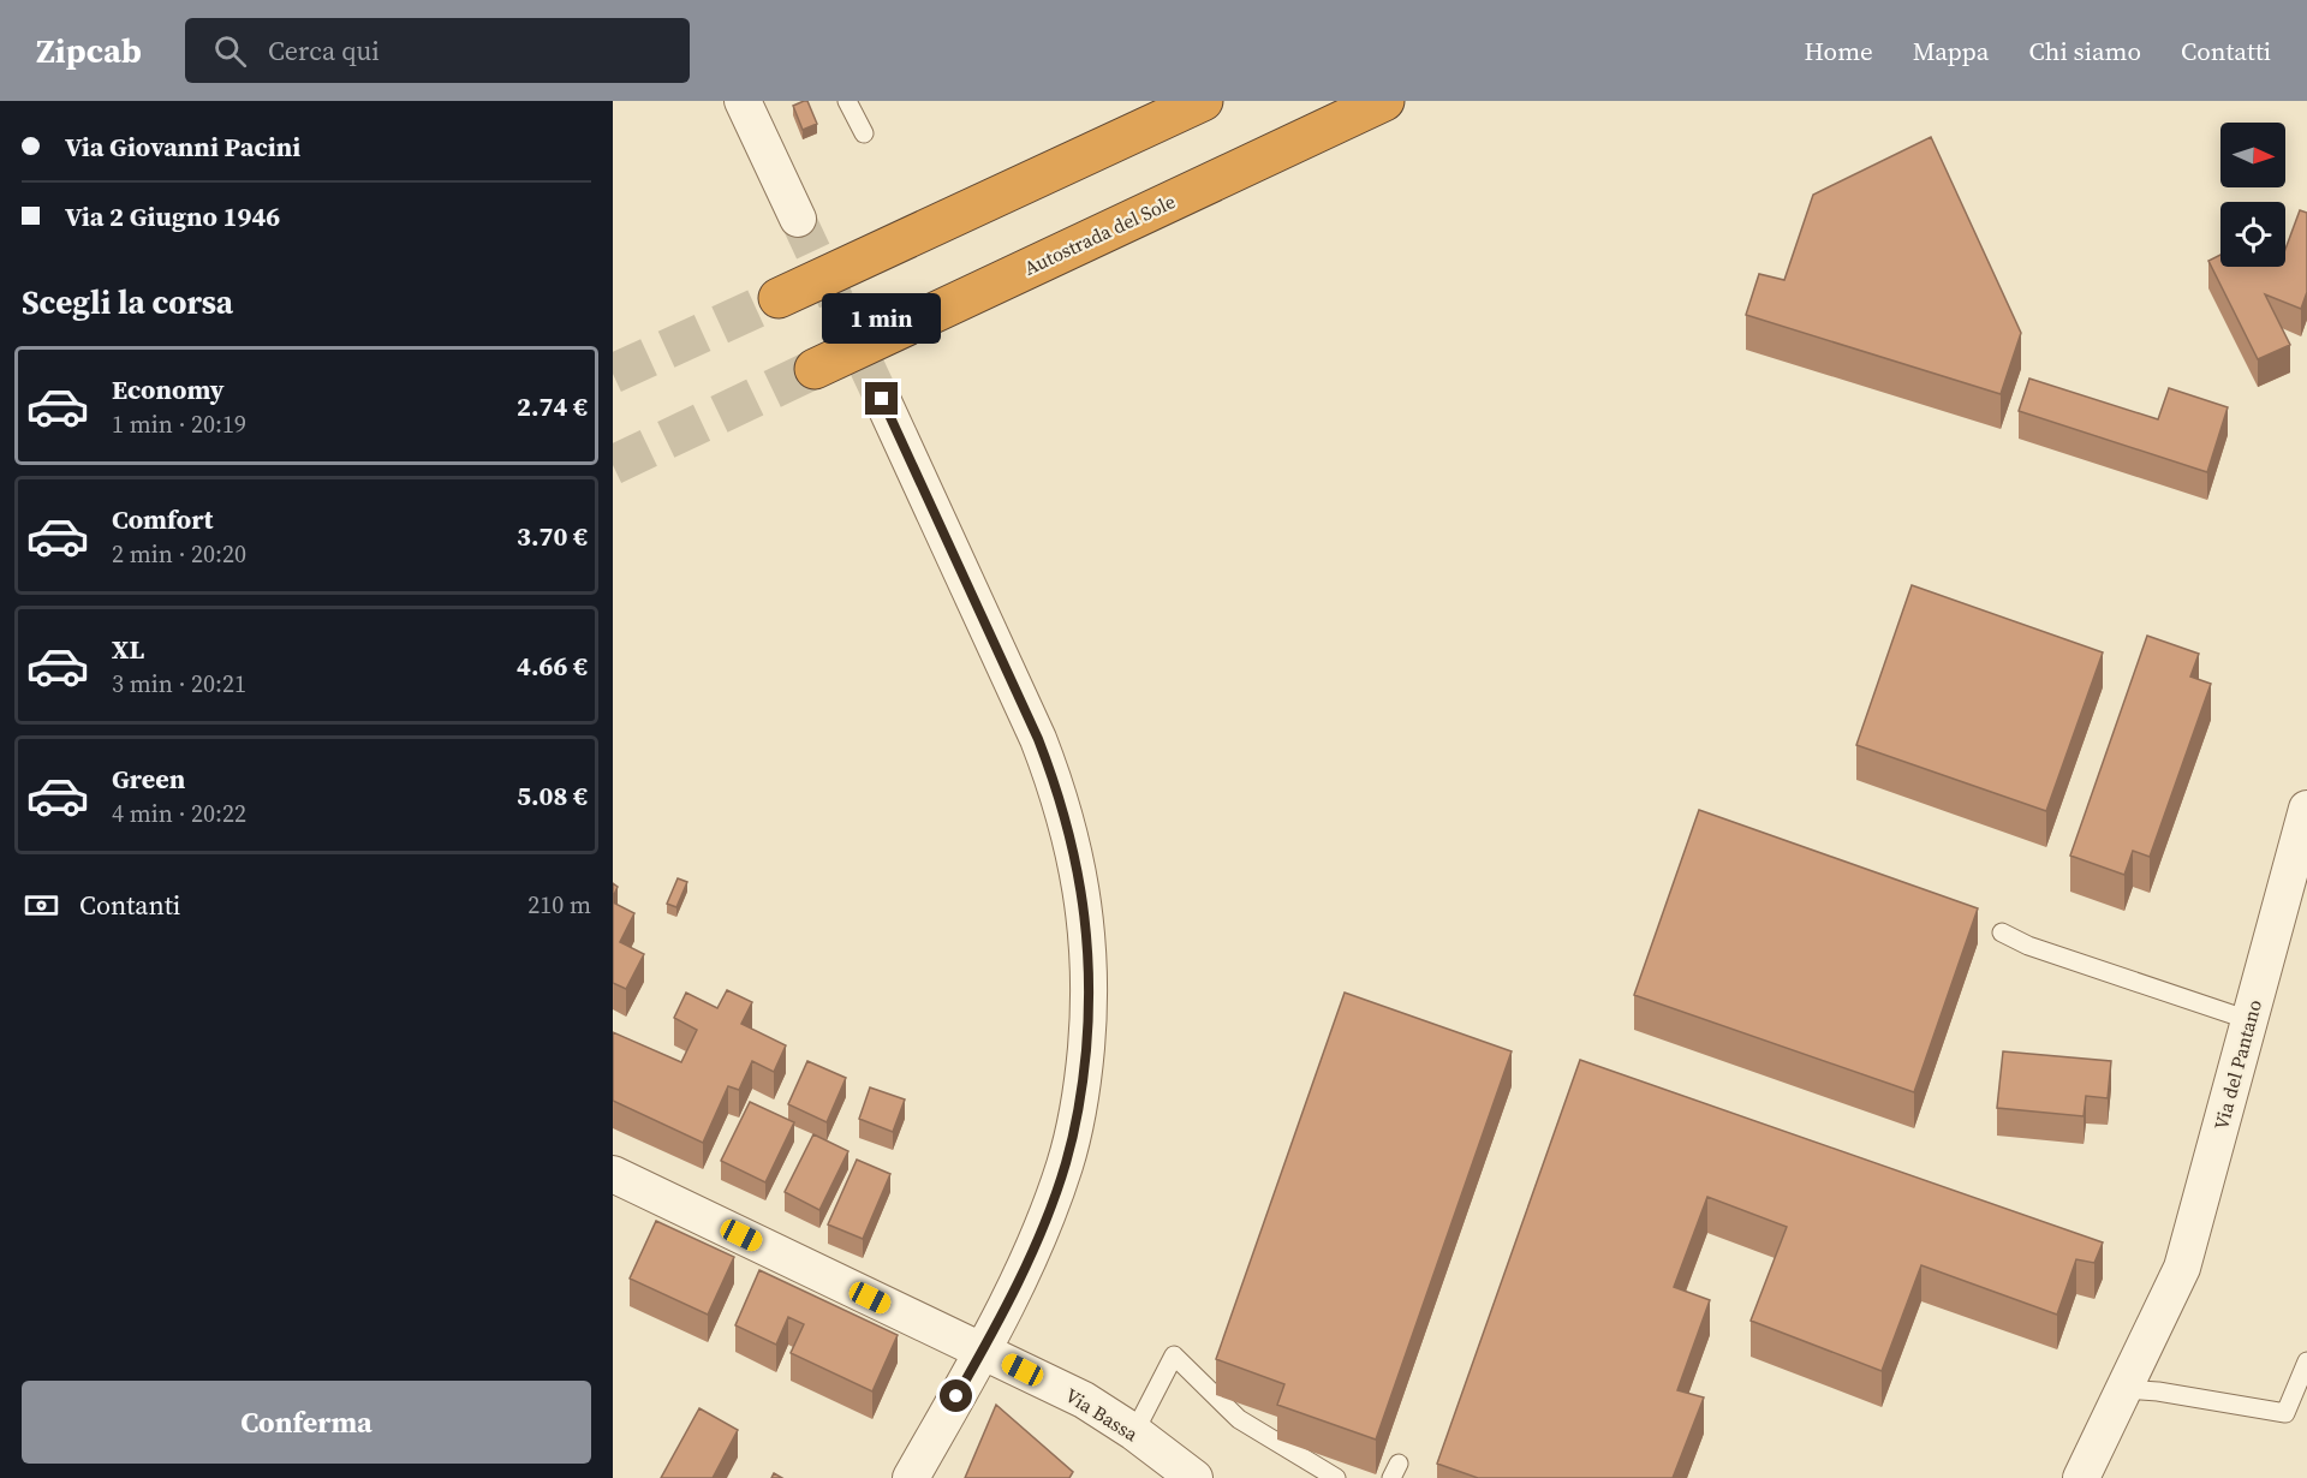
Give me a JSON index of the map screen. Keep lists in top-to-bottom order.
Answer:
{
  "streets": {
    "highway": ["Autostrada del Sole"],
    "street": ["Via del Pantano", "Via Bassa"]
  },
  "north": "right",
  "page": {
    "header": "Zipcab",
    "search": "Cerca qui",
    "nav": [
      "Home",
      "Mappa",
      "Chi siamo",
      "Contatti"
    ],
    "banner": ["Via Giovanni Pacini", "Via 2 Giugno 1946"],
    "heading": "Scegli la corsa",
    "bubble": "1 min",
    "list": [
      {
        "name": "Economy",
        "note": "1 min · 20:19",
        "value": "2.74 €"
      },
      {
        "name": "Comfort",
        "note": "2 min · 20:20",
        "value": "3.70 €"
      },
      {
        "name": "XL",
        "note": "3 min · 20:21",
        "value": "4.66 €"
      },
      {
        "name": "Green",
        "note": "4 min · 20:22",
        "value": "5.08 €"
      }
    ],
    "pay": ["Contanti", "210 m"],
    "buttons": "Conferma"
  }
}
